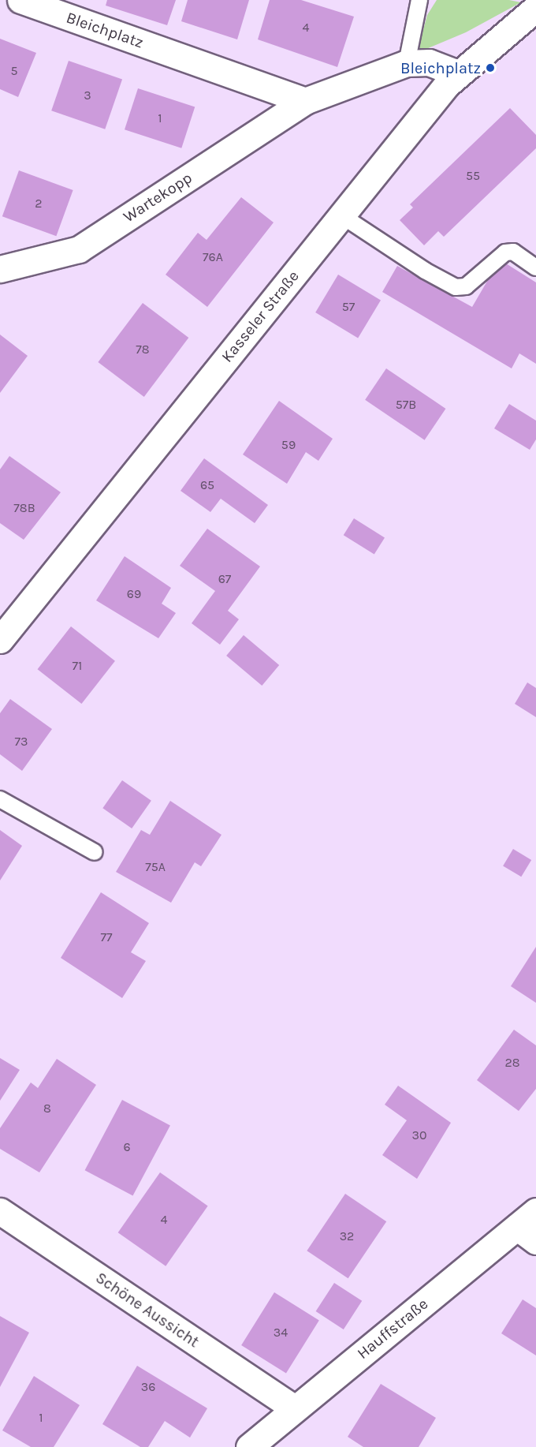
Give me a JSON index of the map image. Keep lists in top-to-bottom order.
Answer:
{
  "streets": {
    "street": [
      "Bleichplatz",
      "Wartekopp",
      "Kasseler Straße",
      "Schöne Aussicht",
      "Hauffstraße"
    ]
  },
  "crossings": [
    ["Bleichplatz", "Wartekopp"],
    ["Schöne Aussicht", "Hauffstraße"]
  ],
  "places": ["Bleichplatz"],
  "house_numbers": [
    "4",
    "5",
    "3",
    "1",
    "55",
    "2",
    "76A",
    "57",
    "78",
    "57B",
    "59",
    "65",
    "78B",
    "67",
    "69",
    "71",
    "73",
    "75A",
    "77",
    "28",
    "8",
    "30",
    "6",
    "4",
    "32",
    "34",
    "36",
    "1"
  ]
}
